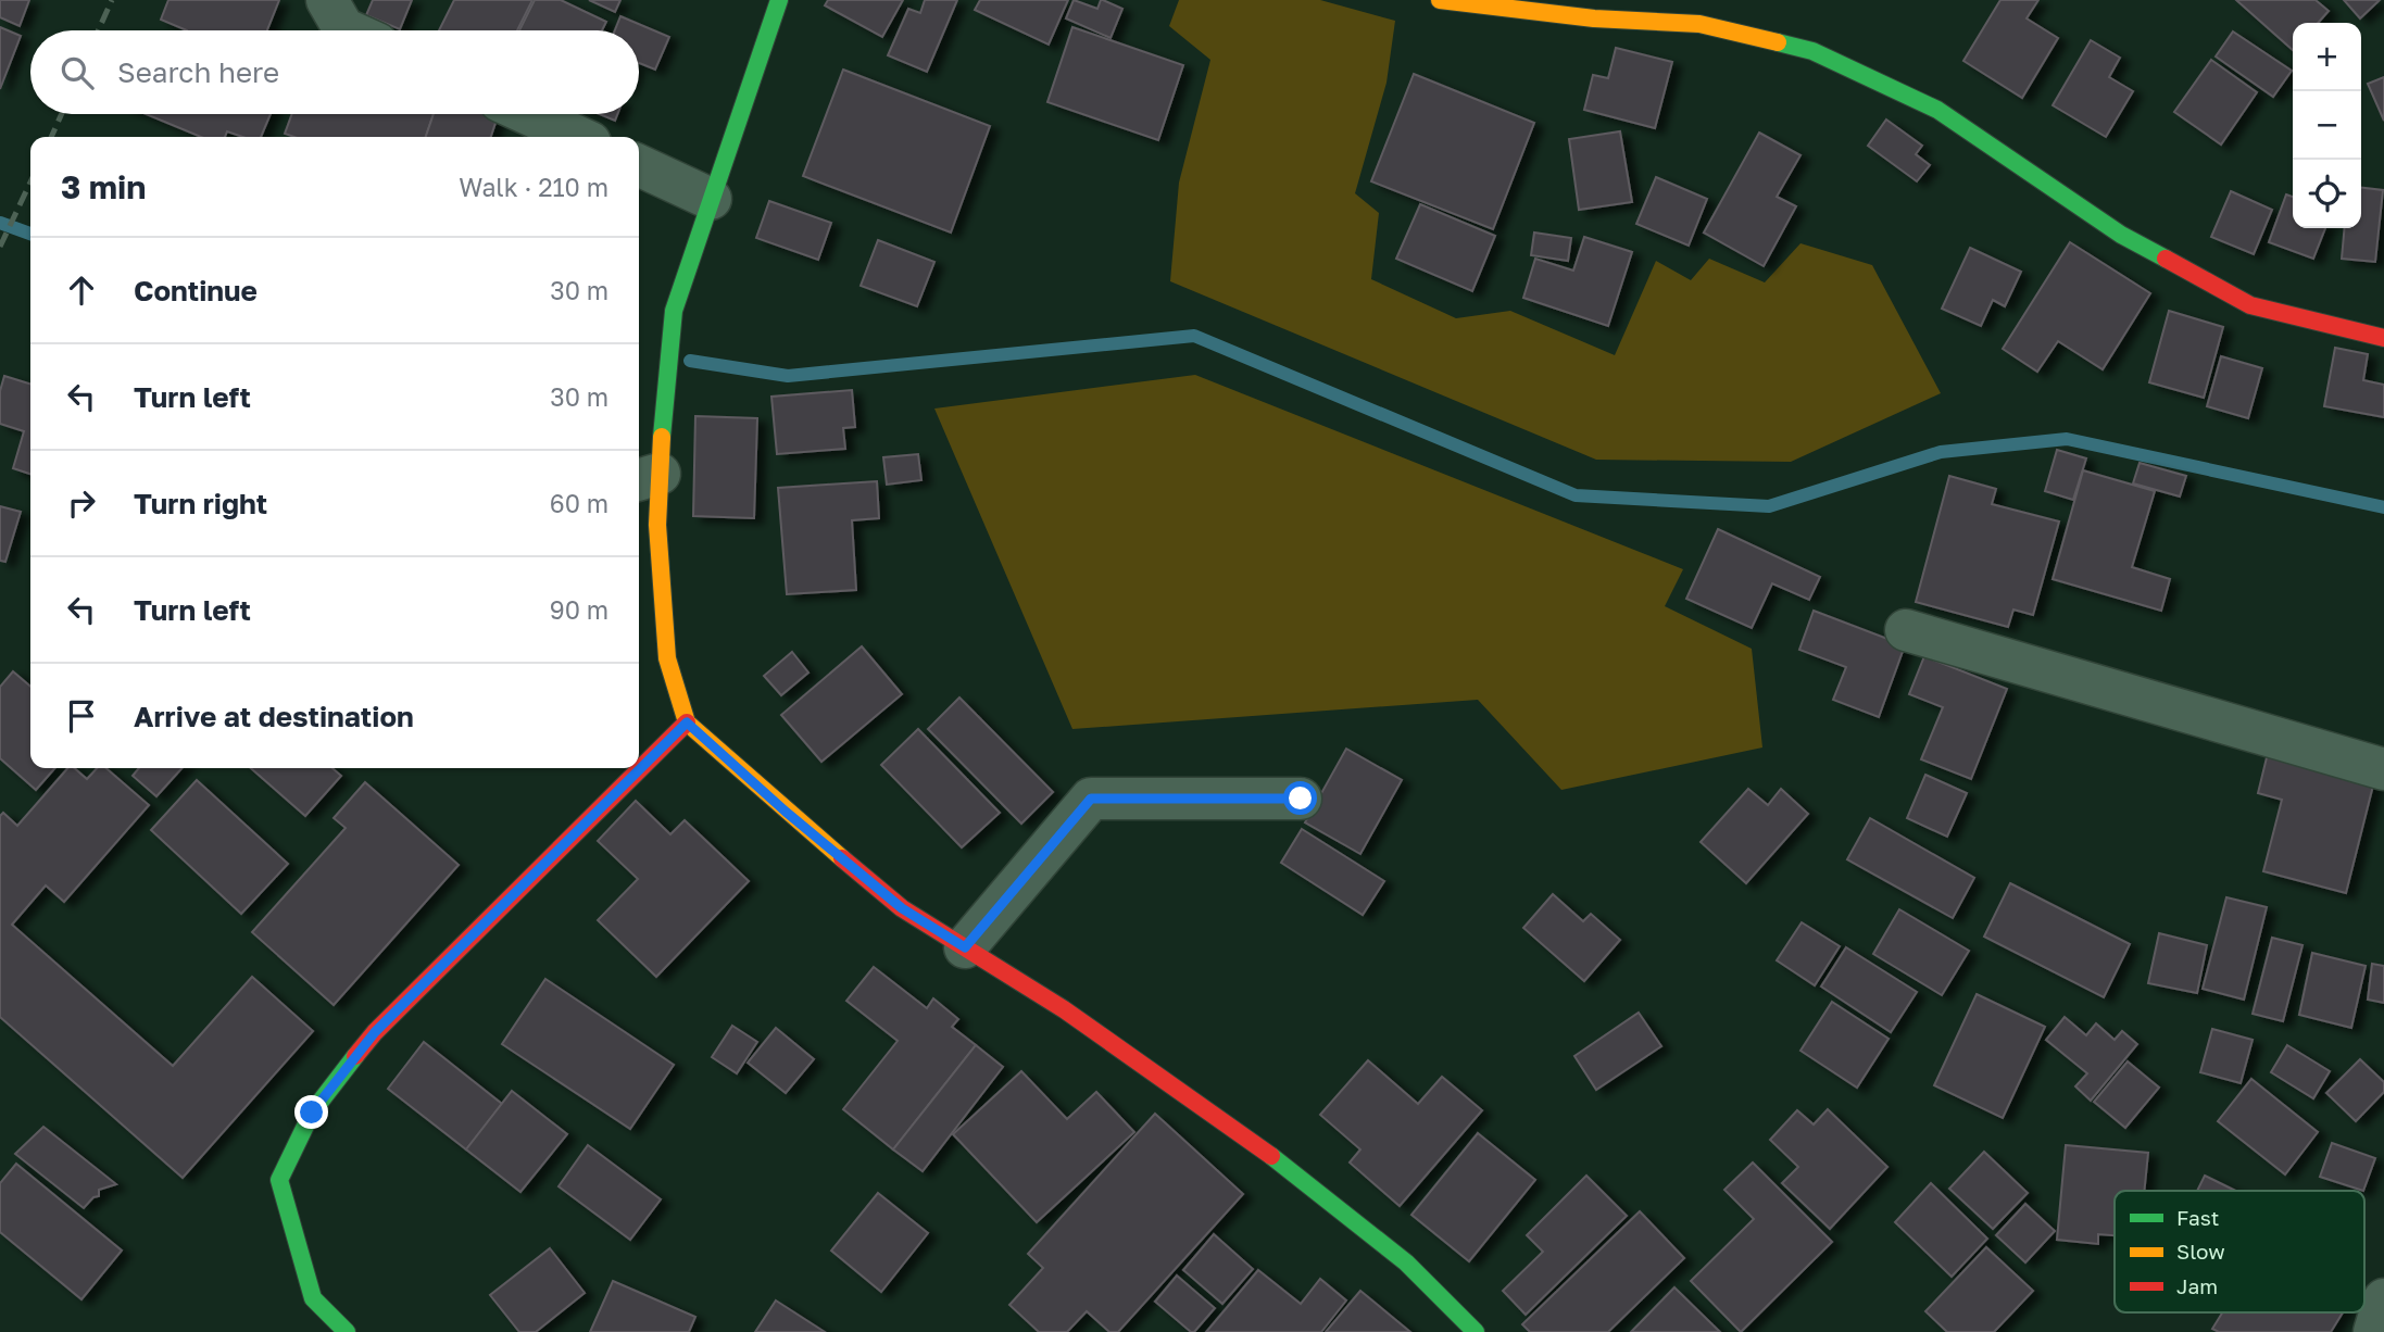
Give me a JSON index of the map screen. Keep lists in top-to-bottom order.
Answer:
{
  "legend": ["Fast", "Slow", "Jam"],
  "page": {
    "map_buttons": ["+", "−"],
    "search": "Search here",
    "heading": ["3 min", "Walk · 210 m"],
    "list": [
      ["Continue", "30 m"],
      ["Turn left", "30 m"],
      ["Turn right", "60 m"],
      ["Turn left", "90 m"],
      "Arrive at destination"
    ]
  }
}
